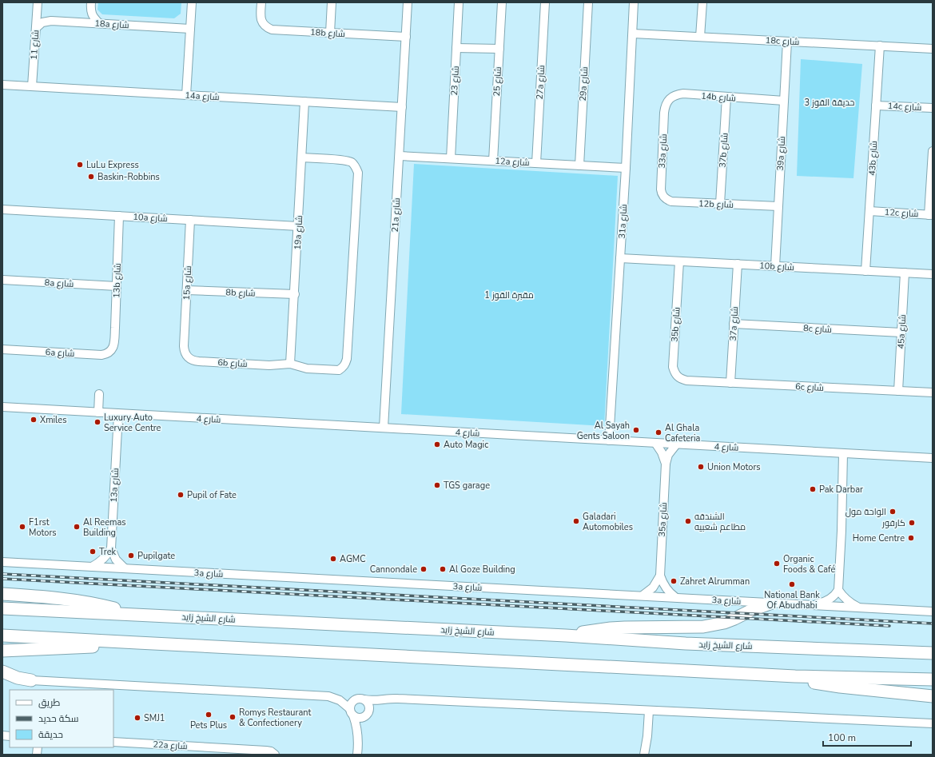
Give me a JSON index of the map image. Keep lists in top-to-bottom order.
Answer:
{
  "streets": {
    "highway": ["شارع الشيخ زايد"],
    "street": [
      "18a شارع",
      "18b شارع",
      "18c شارع",
      "شارع 11",
      "شارع 23",
      "شارع 25",
      "27a شارع",
      "29a شارع",
      "14a شارع",
      "14b شارع",
      "14c شارع",
      "37b شارع",
      "33a شارع",
      "39a شارع",
      "43b شارع",
      "12a شارع",
      "12b شارع",
      "12c شارع",
      "21a شارع",
      "10a شارع",
      "31a شارع",
      "19a شارع",
      "10b شارع",
      "13b شارع",
      "8a شارع",
      "15a شارع",
      "8b شارع",
      "37a شارع",
      "35b شارع",
      "8c شارع",
      "45a شارع",
      "6a شارع",
      "6b شارع",
      "6c شارع",
      "شارع 4",
      "13a شارع",
      "35a شارع",
      "3a شارع",
      "22a شارع"
    ]
  },
  "crossings": [
    ["18a شارع", "شارع 11"],
    ["18b شارع", "21a شارع"],
    ["18c شارع", "39a شارع"],
    ["18c شارع", "43b شارع"],
    ["18c شارع", "31a شارع"],
    ["شارع 11", "14a شارع"],
    ["شارع 23", "12a شارع"],
    ["شارع 25", "12a شارع"],
    ["27a شارع", "12a شارع"],
    ["29a شارع", "12a شارع"],
    ["14a شارع", "21a شارع"],
    ["14a شارع", "19a شارع"],
    ["14b شارع", "37b شارع"],
    ["14b شارع", "33a شارع"],
    ["14b شارع", "39a شارع"],
    ["14c شارع", "43b شارع"],
    ["37b شارع", "12b شارع"],
    ["33a شارع", "12b شارع"],
    ["39a شارع", "12b شارع"],
    ["39a شارع", "10b شارع"],
    ["43b شارع", "12c شارع"],
    ["43b شارع", "10b شارع"],
    ["12a شارع", "21a شارع"],
    ["12a شارع", "31a شارع"],
    ["21a شارع", "شارع 4"],
    ["10a شارع", "19a شارع"],
    ["10a شارع", "13b شارع"],
    ["10a شارع", "15a شارع"],
    ["31a شارع", "10b شارع"],
    ["31a شارع", "شارع 4"],
    ["19a شارع", "8b شارع"],
    ["19a شارع", "6b شارع"],
    ["10b شارع", "37a شارع"],
    ["10b شارع", "35b شارع"],
    ["10b شارع", "45a شارع"],
    ["13b شارع", "8a شارع"],
    ["13b شارع", "6a شارع"],
    ["15a شارع", "8b شارع"],
    ["15a شارع", "6b شارع"],
    ["37a شارع", "8c شارع"],
    ["37a شارع", "6c شارع"],
    ["35b شارع", "6c شارع"],
    ["8c شارع", "45a شارع"],
    ["45a شارع", "6c شارع"],
    ["شارع 4", "13a شارع"],
    ["شارع 4", "35a شارع"],
    ["35a شارع", "3a شارع"]
  ],
  "parks": ["حديقة القوز 3", "مقبرة القوز 1"],
  "places": [
    "LuLu Express",
    "Baskin-Robbins",
    "Xmiles",
    "Luxury Auto Service Centre",
    "Al Sayah Gents Saloon",
    "Al Ghala Cafeteria",
    "Auto Magic",
    "Union Motors",
    "TGS garage",
    "Pak Darbar",
    "Pupil of Fate",
    "الواحة مول",
    "Galadari Automobiles",
    "الشندقه مطاعم شعبيه",
    "كارفور",
    "F1rst Motors",
    "Al Reemas Building",
    "Home Centre",
    "Trek",
    "Pupilgate",
    "AGMC",
    "Organic Foods & Café",
    "Cannondale",
    "Al Goze Building",
    "Zahret Alrumman",
    "National Bank Of Abudhabi",
    "Pets Plus",
    "Romys Restaurant & Confectionery",
    "SMJ1"
  ],
  "legend": ["طريق", "سكة حديد", "حديقة"],
  "scale_bar": "100 m"
}
